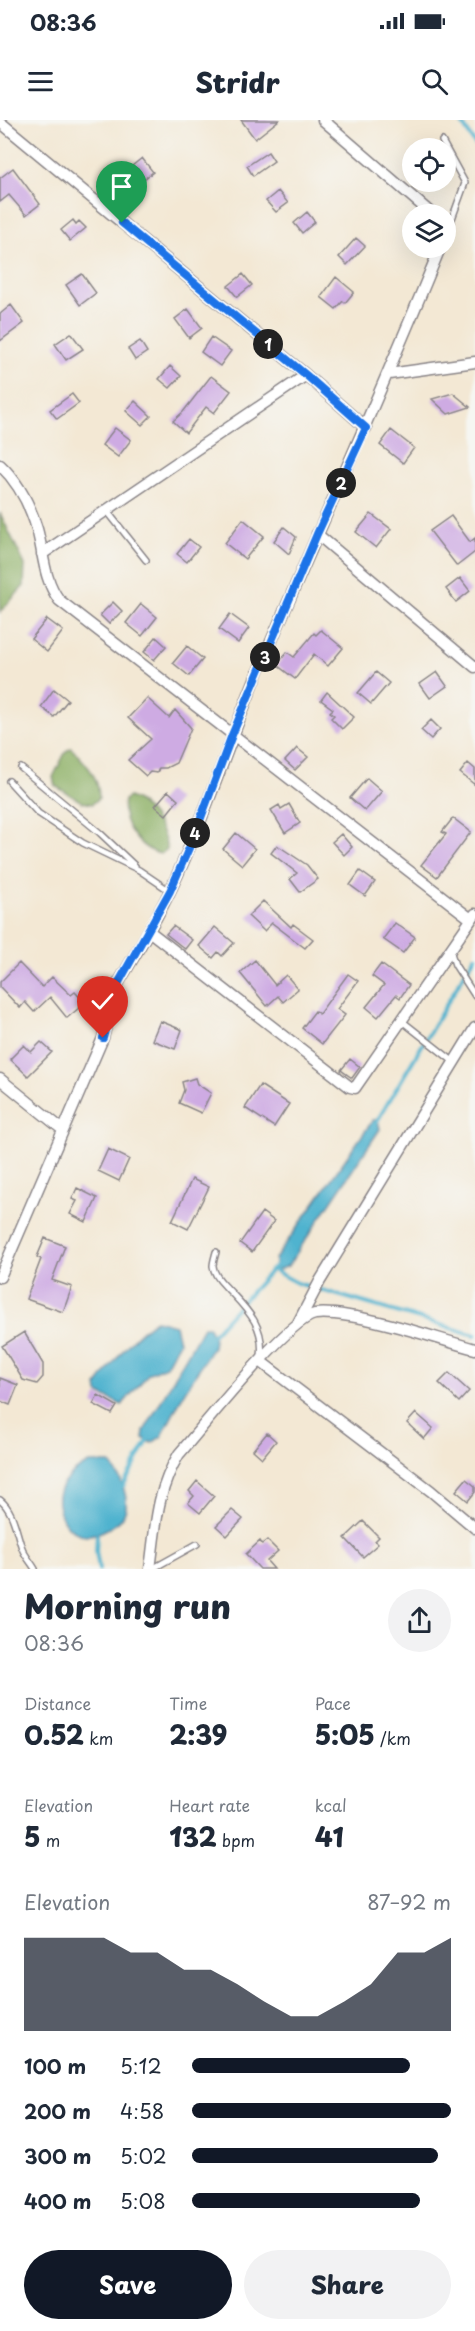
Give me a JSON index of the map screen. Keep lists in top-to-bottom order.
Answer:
{
  "page": {
    "status": "08:36",
    "header": "Stridr",
    "pins": [
      "1",
      "2",
      "3",
      "4"
    ],
    "heading": ["Morning run", "08:36"],
    "stats": [
      ["Distance", "0.52 km"],
      ["Time", "2:39"],
      ["Pace", "5:05 /km"],
      ["Elevation", "5 m"],
      ["Heart rate", "132 bpm"],
      ["kcal", "41"]
    ],
    "chart": ["Elevation", "87–92 m"],
    "list": [
      {
        "name": "100 m",
        "note": "5:12"
      },
      {
        "name": "200 m",
        "note": "4:58"
      },
      {
        "name": "300 m",
        "note": "5:02"
      },
      {
        "name": "400 m",
        "note": "5:08"
      }
    ],
    "buttons": ["Save", "Share"]
  }
}
